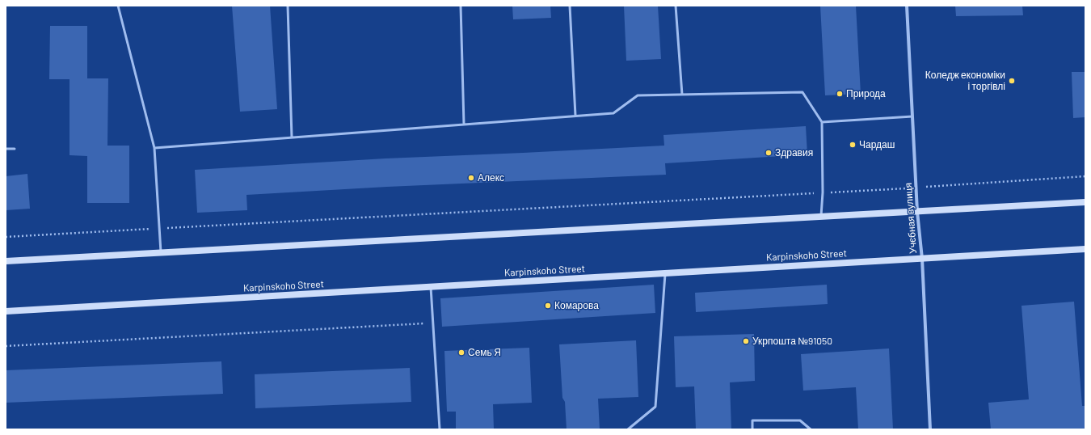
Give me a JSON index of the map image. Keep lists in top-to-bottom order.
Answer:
{
  "streets": {
    "street": ["Учєбная вулиця", "Karpinskoho Street"]
  },
  "crossings": [
    ["Учєбная вулиця", "Karpinskoho Street"]
  ],
  "places": [
    "Коледж економіки і торгівлі",
    "Природа",
    "Чардаш",
    "Здравия",
    "Алекс",
    "Комарова",
    "Укрпошта №91050",
    "Семь Я"
  ]
}
